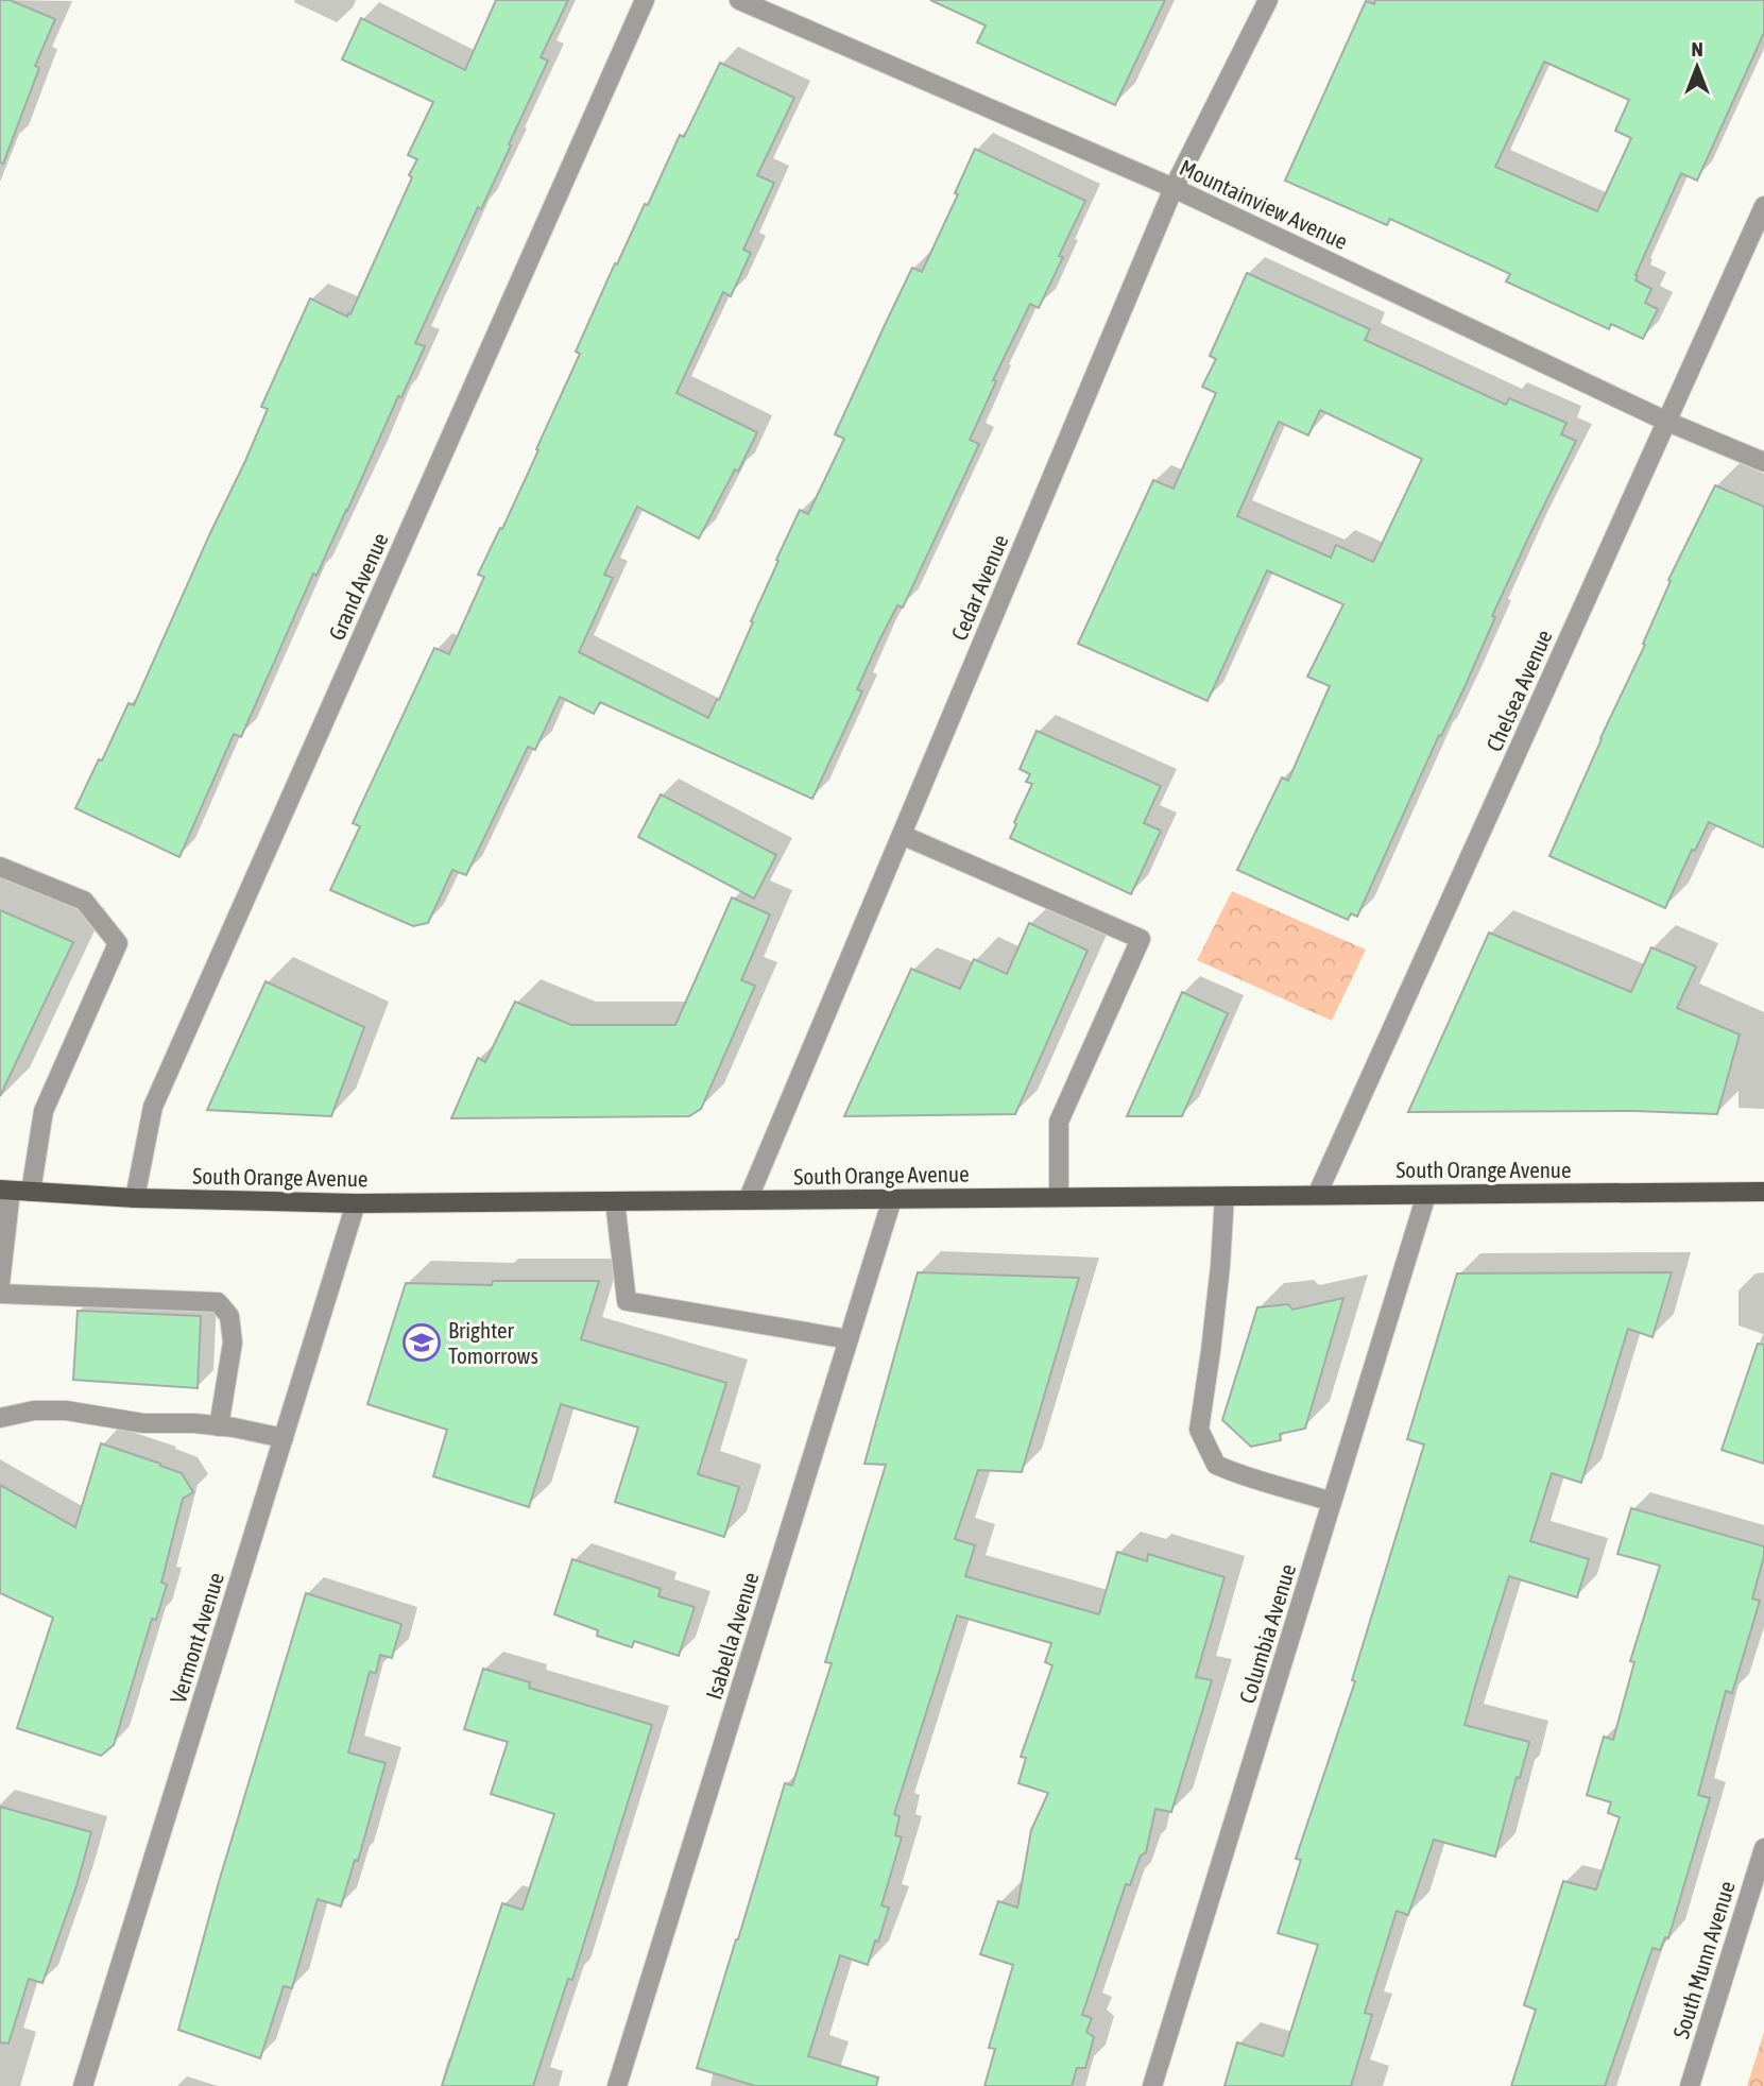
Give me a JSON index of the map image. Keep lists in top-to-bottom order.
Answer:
{
  "streets": {
    "main road": ["South Orange Avenue"],
    "street": [
      "Mountainview Avenue",
      "Grand Avenue",
      "Cedar Avenue",
      "Chelsea Avenue",
      "Columbia Avenue",
      "Isabella Avenue",
      "Vermont Avenue",
      "South Munn Avenue"
    ]
  },
  "crossings": [
    ["Mountainview Avenue", "Cedar Avenue"],
    ["Mountainview Avenue", "Chelsea Avenue"],
    ["Grand Avenue", "South Orange Avenue"],
    ["Cedar Avenue", "South Orange Avenue"],
    ["Chelsea Avenue", "South Orange Avenue"],
    ["South Orange Avenue", "Columbia Avenue"],
    ["South Orange Avenue", "Isabella Avenue"],
    ["South Orange Avenue", "Vermont Avenue"]
  ],
  "places": {
    "school or university": ["Brighter Tomorrows"]
  },
  "north": "top"
}
